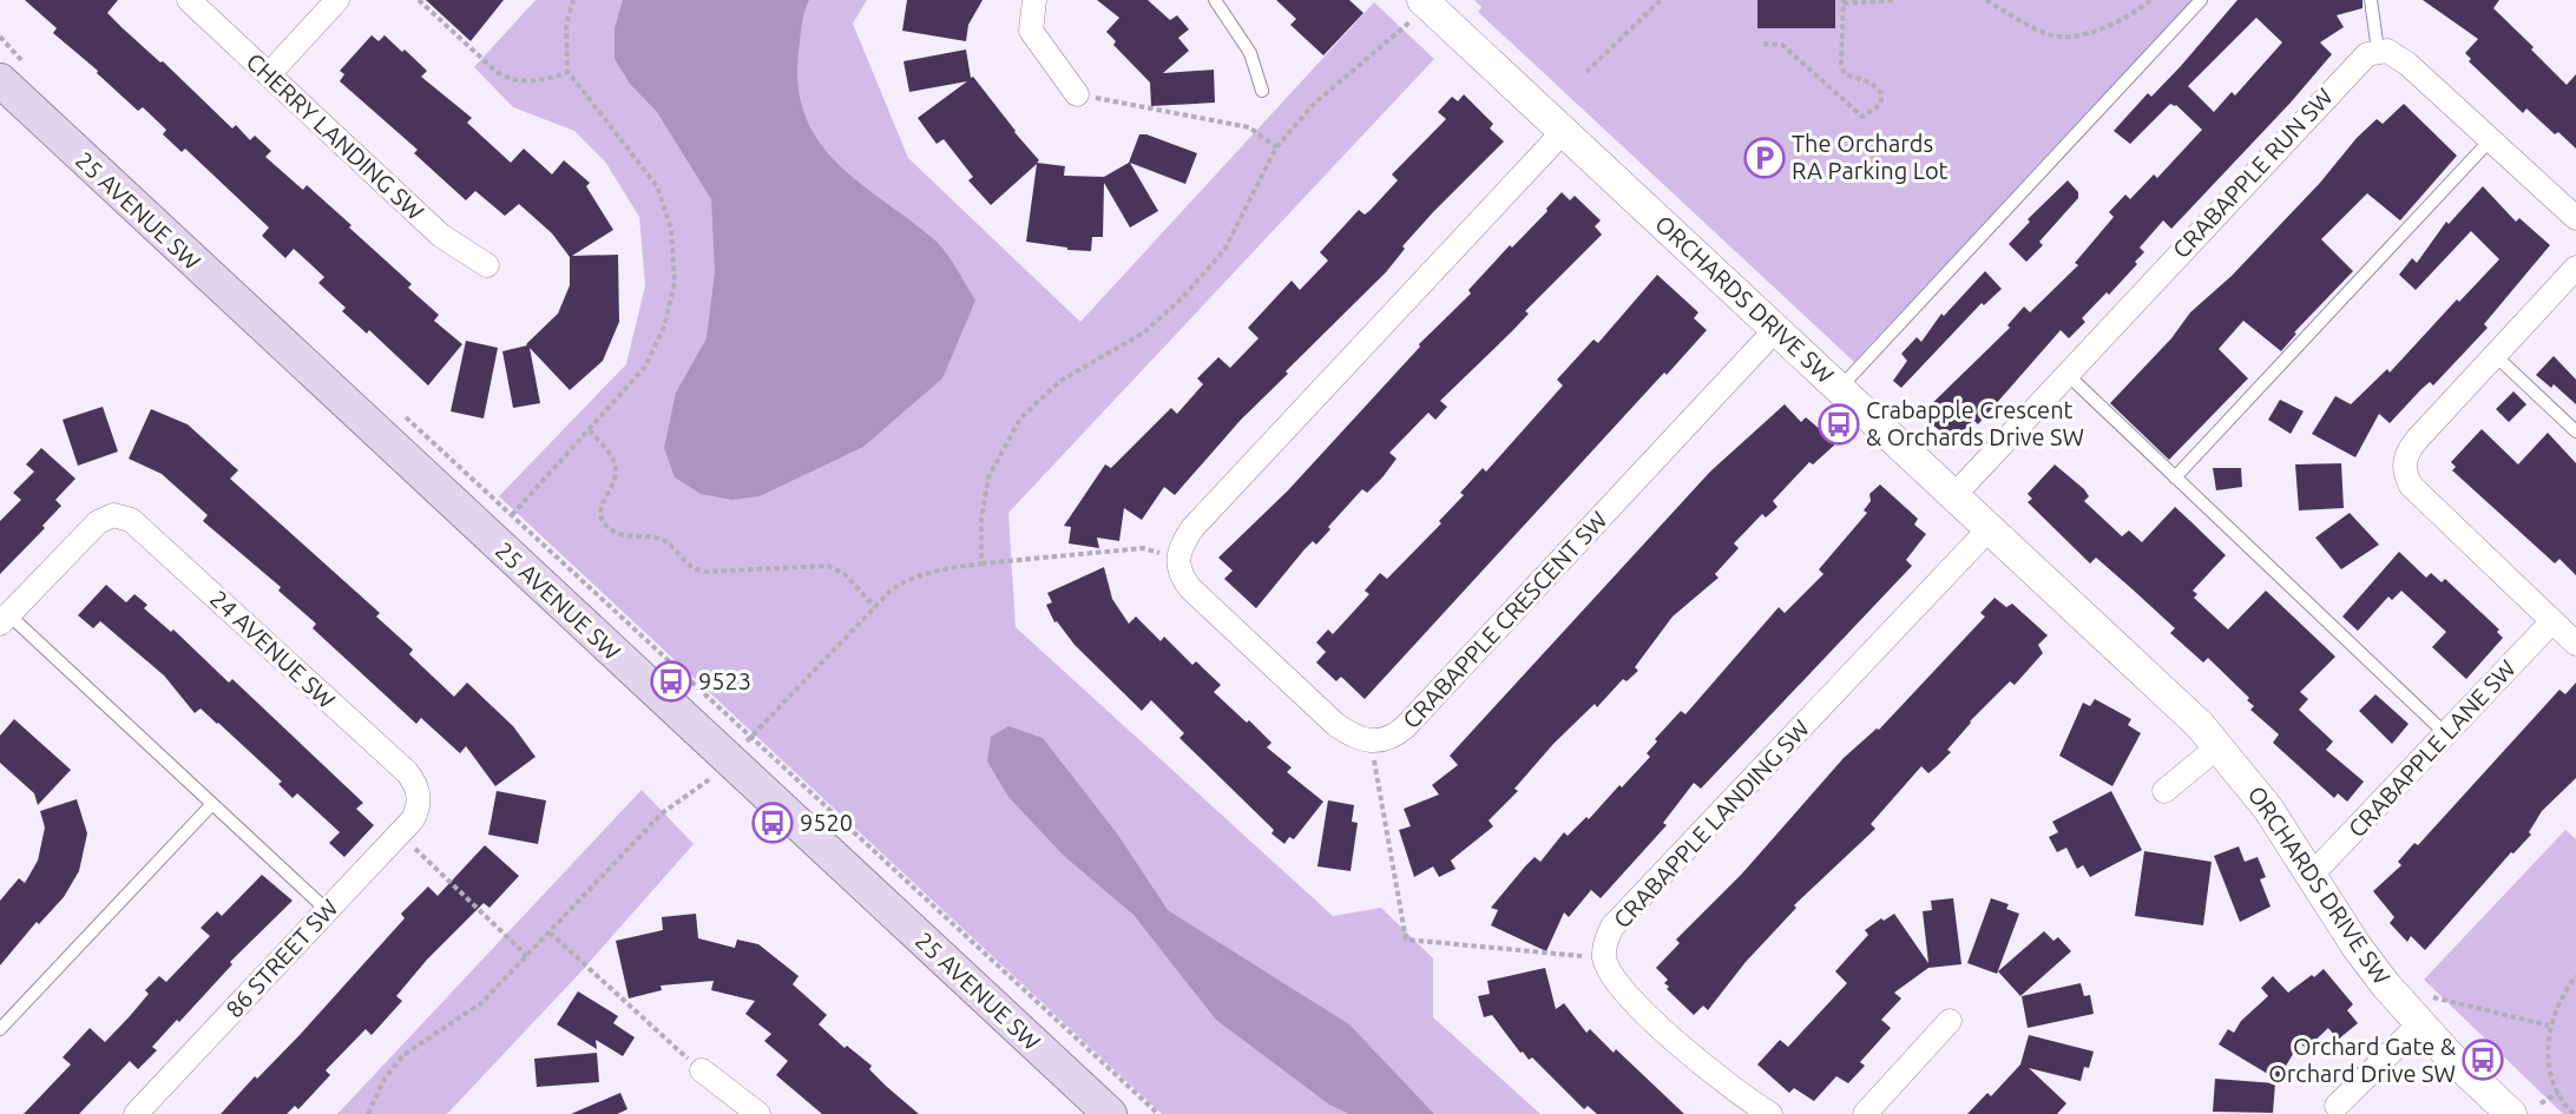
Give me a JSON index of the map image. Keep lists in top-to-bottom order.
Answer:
{
  "streets": {
    "main road": ["25 AVENUE SW"],
    "street": [
      "CHERRY LANDING SW",
      "CRABAPPLE RUN SW",
      "ORCHARDS DRIVE SW",
      "CRABAPPLE CRESCENT SW",
      "24 AVENUE SW",
      "CRABAPPLE LANE SW",
      "CRABAPPLE LANDING SW",
      "86 STREET SW"
    ]
  },
  "crossings": [
    ["CRABAPPLE RUN SW", "ORCHARDS DRIVE SW"],
    ["ORCHARDS DRIVE SW", "CRABAPPLE CRESCENT SW"],
    ["ORCHARDS DRIVE SW", "CRABAPPLE LANE SW"],
    ["ORCHARDS DRIVE SW", "CRABAPPLE LANDING SW"],
    ["24 AVENUE SW", "86 STREET SW"]
  ],
  "places": {
    "parking": ["The Orchards RA Parking Lot"],
    "bus stop": [
      "Crabapple Crescent & Orchards Drive SW",
      "9523",
      "9520",
      "Orchard Gate & Orchard Drive SW"
    ]
  }
}
